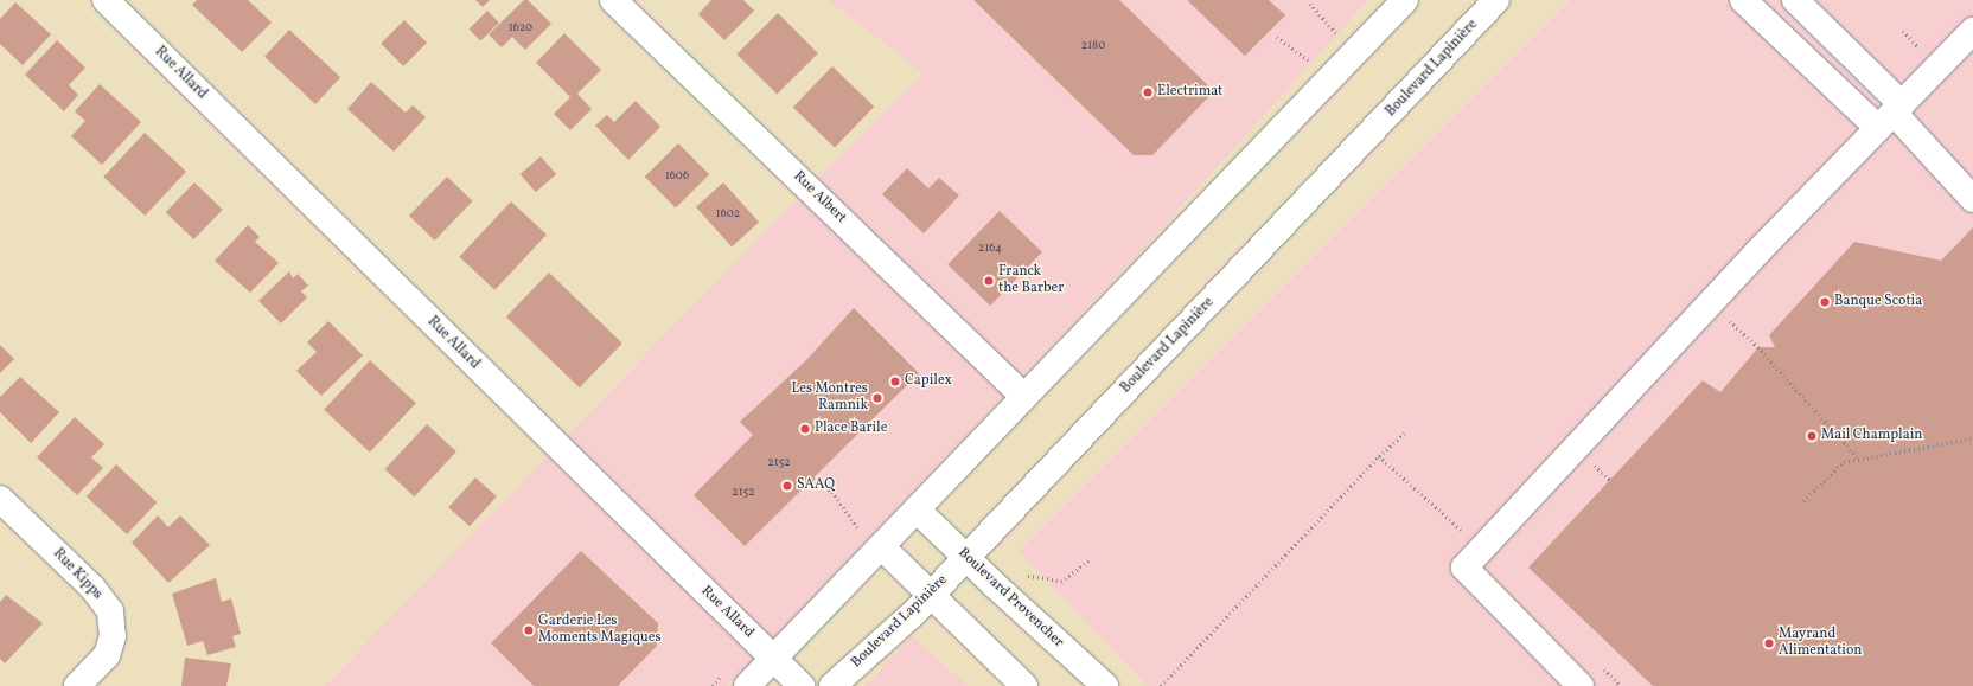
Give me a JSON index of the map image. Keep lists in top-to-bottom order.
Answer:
{
  "streets": {
    "street": [
      "Boulevard Lapinière",
      "Rue Allard",
      "Rue Albert",
      "Rue Kipps",
      "Boulevard Provencher"
    ]
  },
  "crossings": [
    ["Boulevard Lapinière", "Boulevard Provencher"]
  ],
  "places": [
    "Electrimat",
    "Franck the Barber",
    "Banque Scotia",
    "Capilex",
    "Les Montres Ramnik",
    "Place Barile",
    "Mail Champlain",
    "SAAQ",
    "Garderie Les Moments Magiques",
    "Mayrand Alimentation"
  ],
  "house_numbers": [
    "1620",
    "2180",
    "1606",
    "1602",
    "2164",
    "2152",
    "2152"
  ]
}
